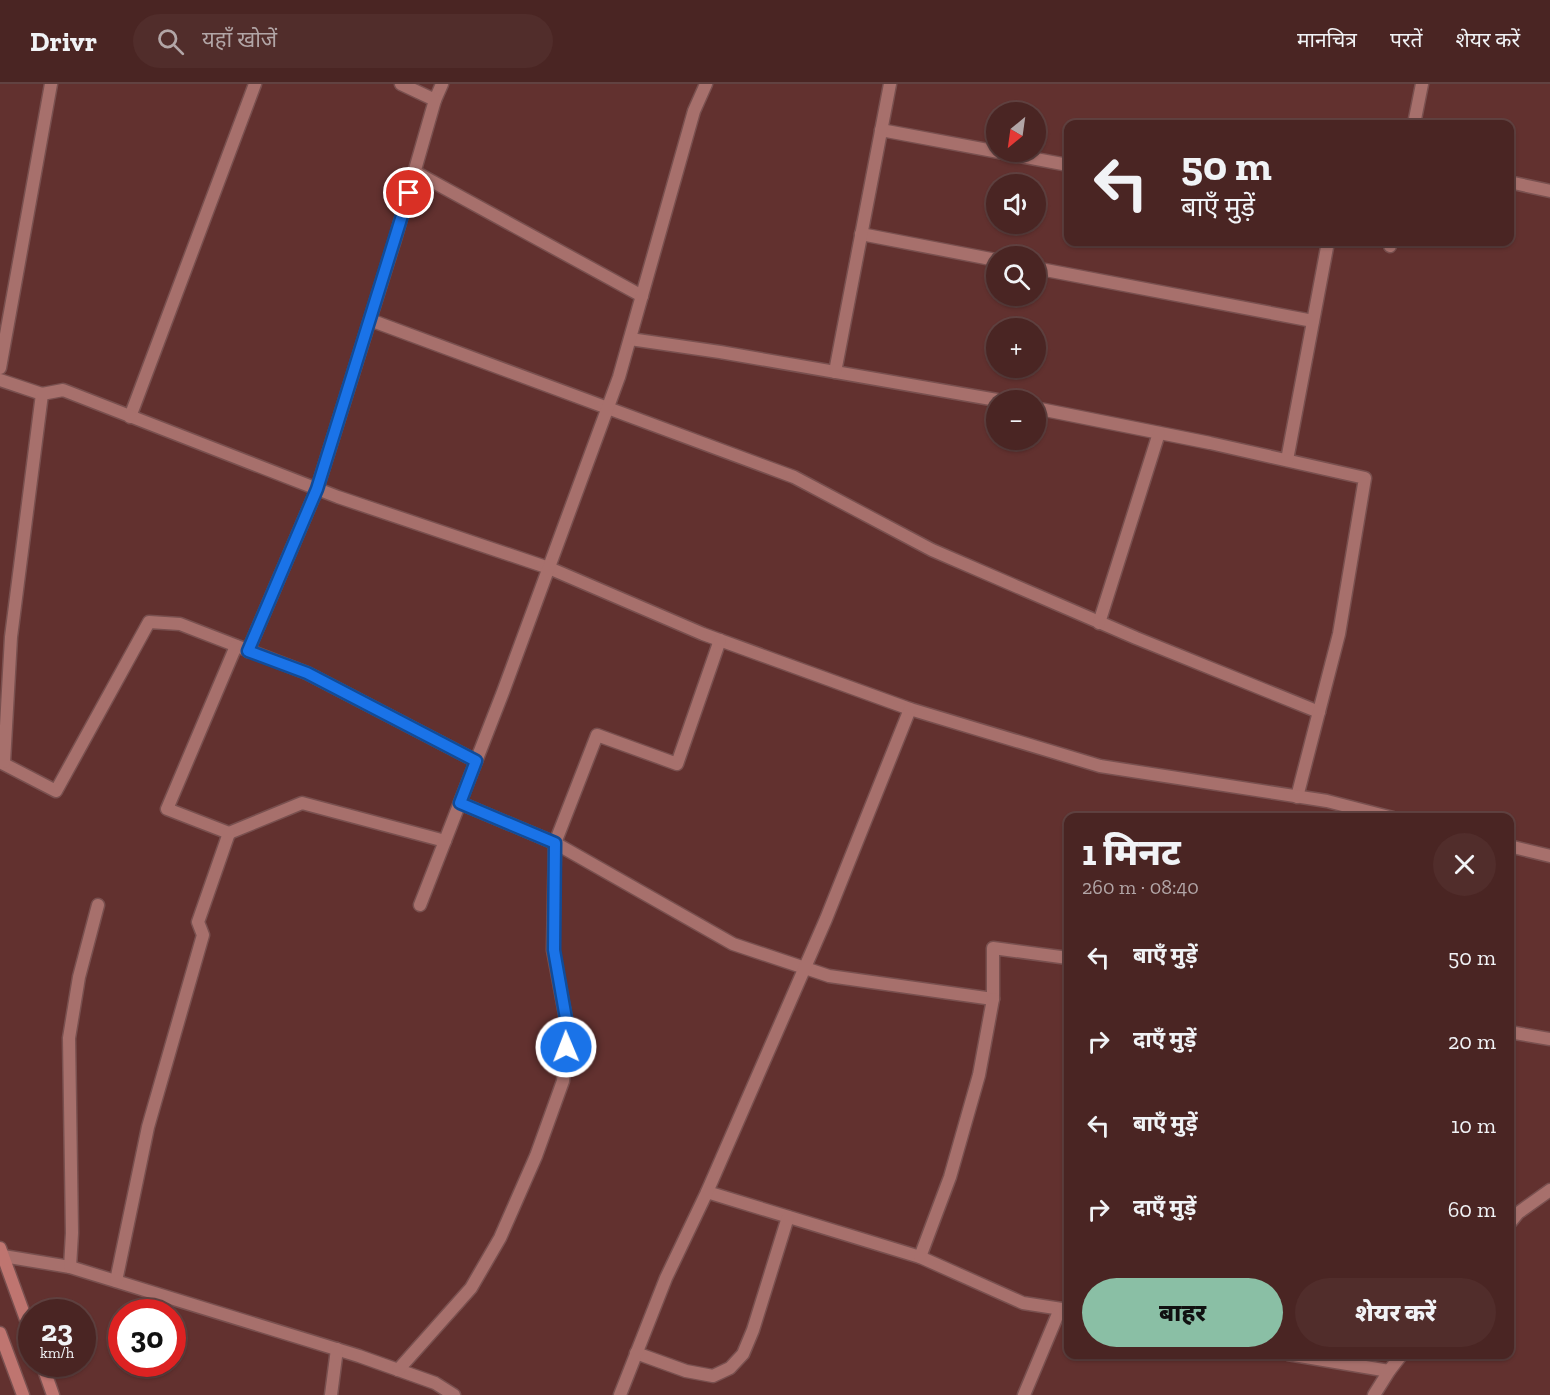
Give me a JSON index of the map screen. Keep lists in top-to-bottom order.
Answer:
{
  "north": "bottom left",
  "page": {
    "header": "Drivr",
    "search": "यहाँ खोजें",
    "nav": ["मानचित्र", "परतें", "शेयर करें"],
    "map_buttons": ["+", "−"],
    "turn": ["50 m", "बाएँ मुड़ें"],
    "heading": ["1 मिनट", "260 m · 08:40"],
    "list": [
      {
        "name": "बाएँ मुड़ें",
        "value": "50 m"
      },
      {
        "name": "दाएँ मुड़ें",
        "value": "20 m"
      },
      {
        "name": "बाएँ मुड़ें",
        "value": "10 m"
      },
      {
        "name": "दाएँ मुड़ें",
        "value": "60 m"
      }
    ],
    "buttons": ["बाहर", "शेयर करें"],
    "speed": "23 km/h",
    "limit": "30"
  }
}
